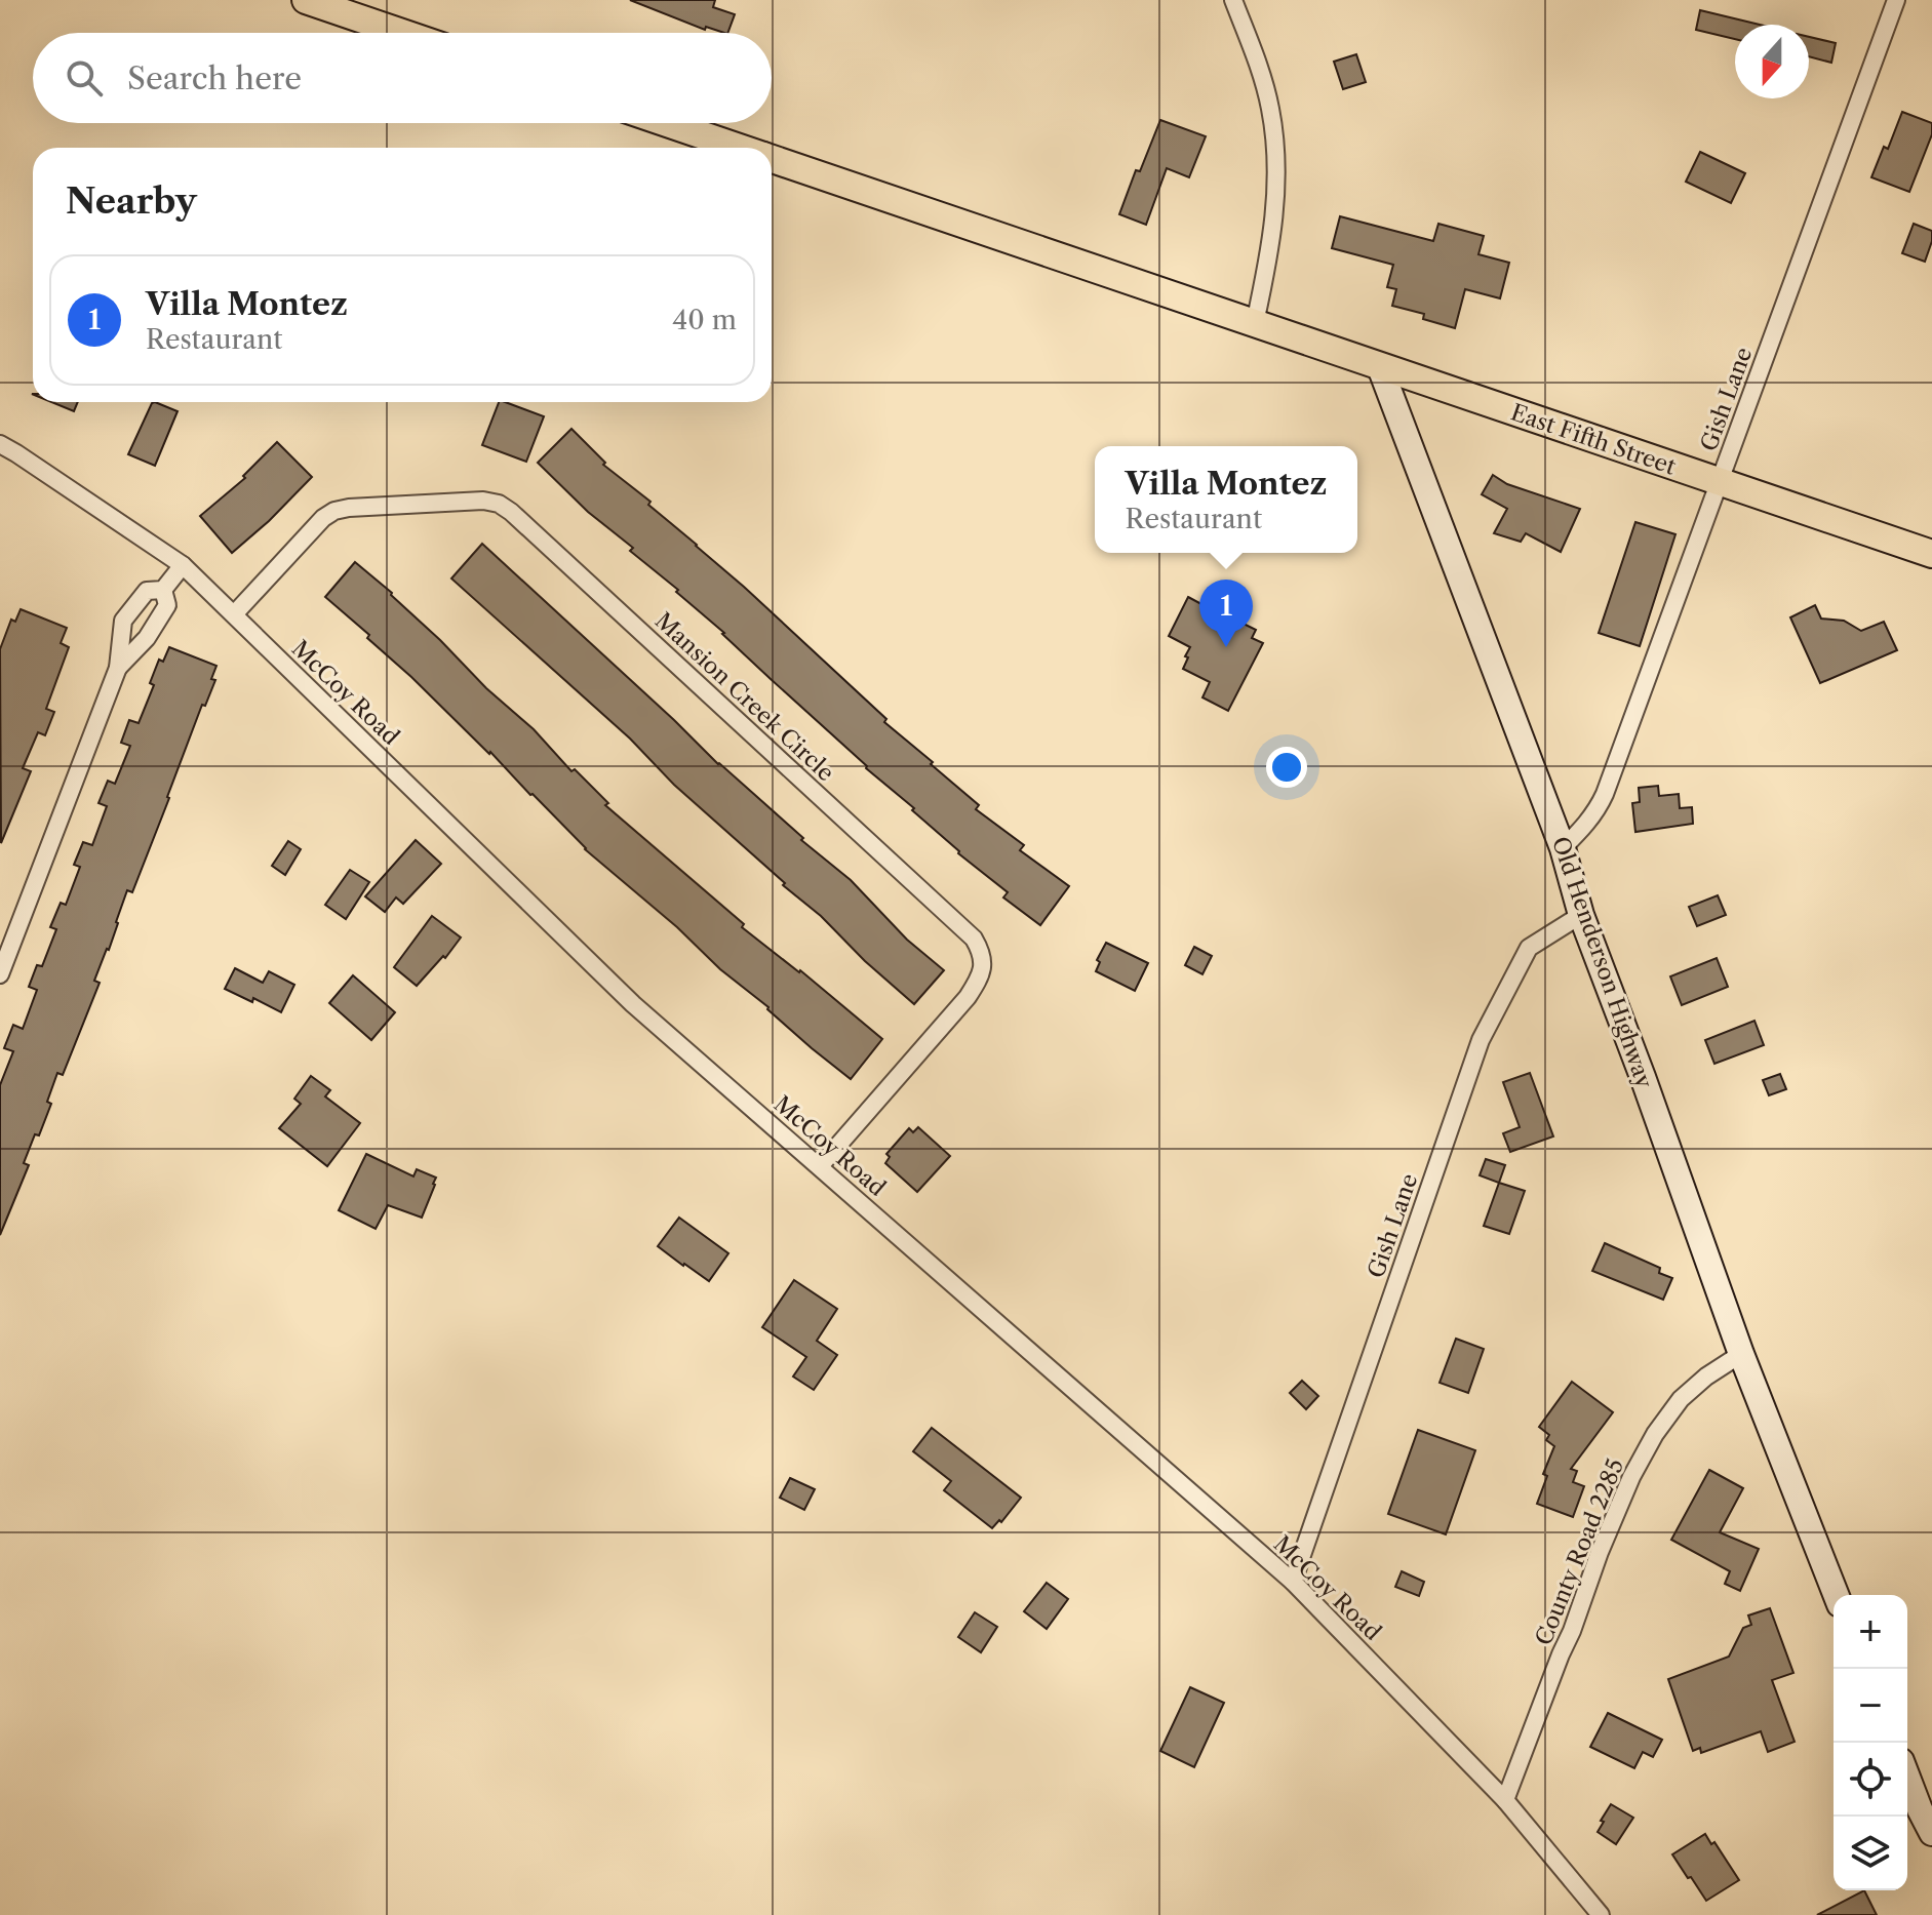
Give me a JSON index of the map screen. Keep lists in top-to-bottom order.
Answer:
{
  "streets": {
    "main road": ["East Fifth Street", "Old Henderson Highway"],
    "street": [
      "Gish Lane",
      "McCoy Road",
      "Mansion Creek Circle",
      "County Road 2285"
    ]
  },
  "crossings": [
    ["Gish Lane", "East Fifth Street"],
    ["Gish Lane", "McCoy Road"],
    ["Gish Lane", "Old Henderson Highway"],
    ["East Fifth Street", "Old Henderson Highway"],
    ["McCoy Road", "Mansion Creek Circle"],
    ["McCoy Road", "County Road 2285"],
    ["Old Henderson Highway", "County Road 2285"]
  ],
  "north": "bottom",
  "page": {
    "search": "Search here",
    "heading": "Nearby",
    "list": [
      {
        "mark": "1",
        "name": "Villa Montez",
        "note": "Restaurant",
        "value": "40 m"
      }
    ],
    "popup": ["Villa Montez", "Restaurant"],
    "pins": "1",
    "map_buttons": ["+", "−"]
  }
}
